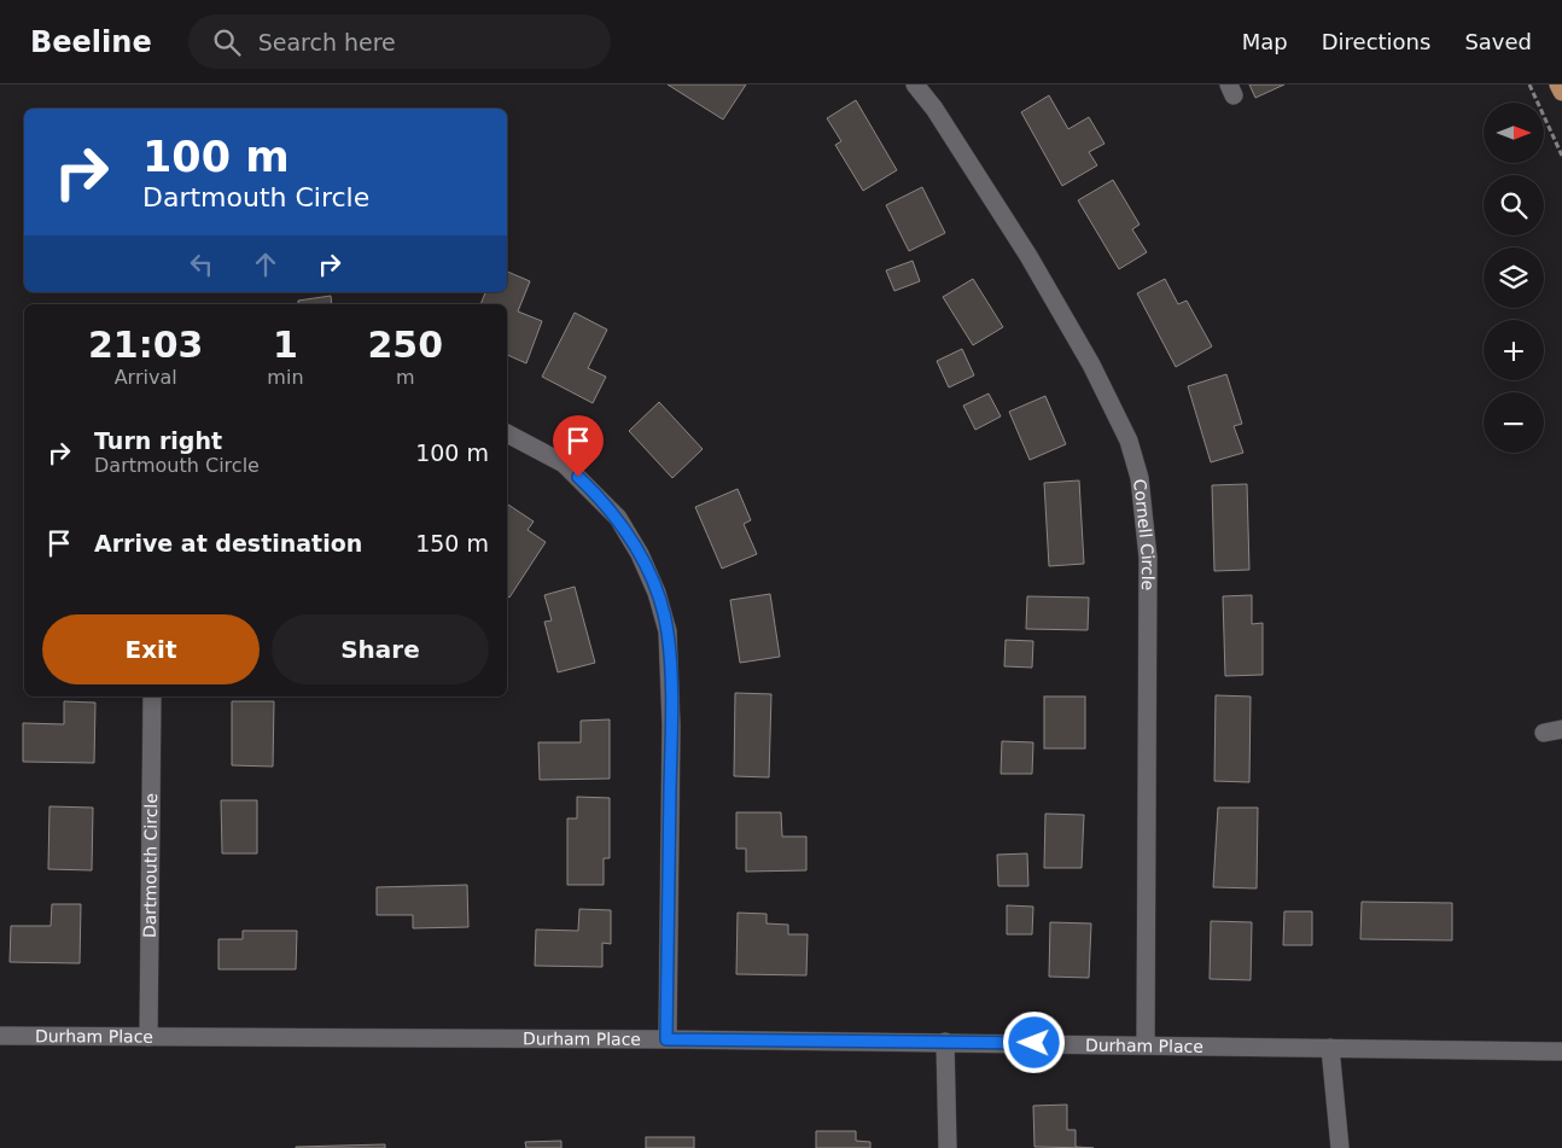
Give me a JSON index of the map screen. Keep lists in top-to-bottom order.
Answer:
{
  "streets": {
    "street": ["Cornell Circle", "Dartmouth Circle", "Durham Place"]
  },
  "crossings": [
    ["Cornell Circle", "Durham Place"],
    ["Dartmouth Circle", "Durham Place"]
  ],
  "north": "right",
  "page": {
    "header": "Beeline",
    "search": "Search here",
    "nav": ["Map", "Directions", "Saved"],
    "map_buttons": ["+", "−"],
    "turn": ["100 m", "Dartmouth Circle"],
    "eta": [
      "21:03",
      "Arrival",
      "1",
      "min",
      "250",
      "m"
    ],
    "list": [
      {
        "name": "Turn right",
        "note": "Dartmouth Circle",
        "value": "100 m"
      },
      {
        "name": "Arrive at destination",
        "value": "150 m"
      }
    ],
    "buttons": ["Exit", "Share"]
  }
}
